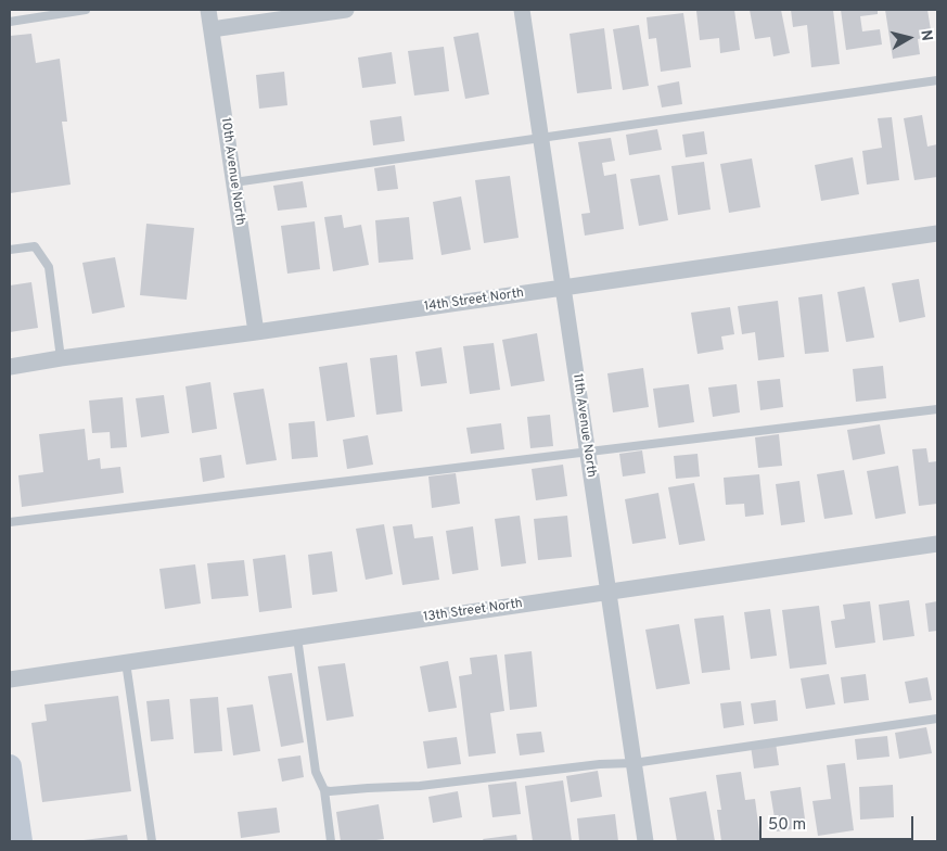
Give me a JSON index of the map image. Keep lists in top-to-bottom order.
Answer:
{
  "streets": {
    "street": [
      "10th Avenue North",
      "14th Street North",
      "11th Avenue North",
      "13th Street North"
    ]
  },
  "crossings": [
    ["10th Avenue North", "14th Street North"],
    ["14th Street North", "11th Avenue North"],
    ["11th Avenue North", "13th Street North"]
  ],
  "scale_bar": "50 m",
  "north": "right"
}
